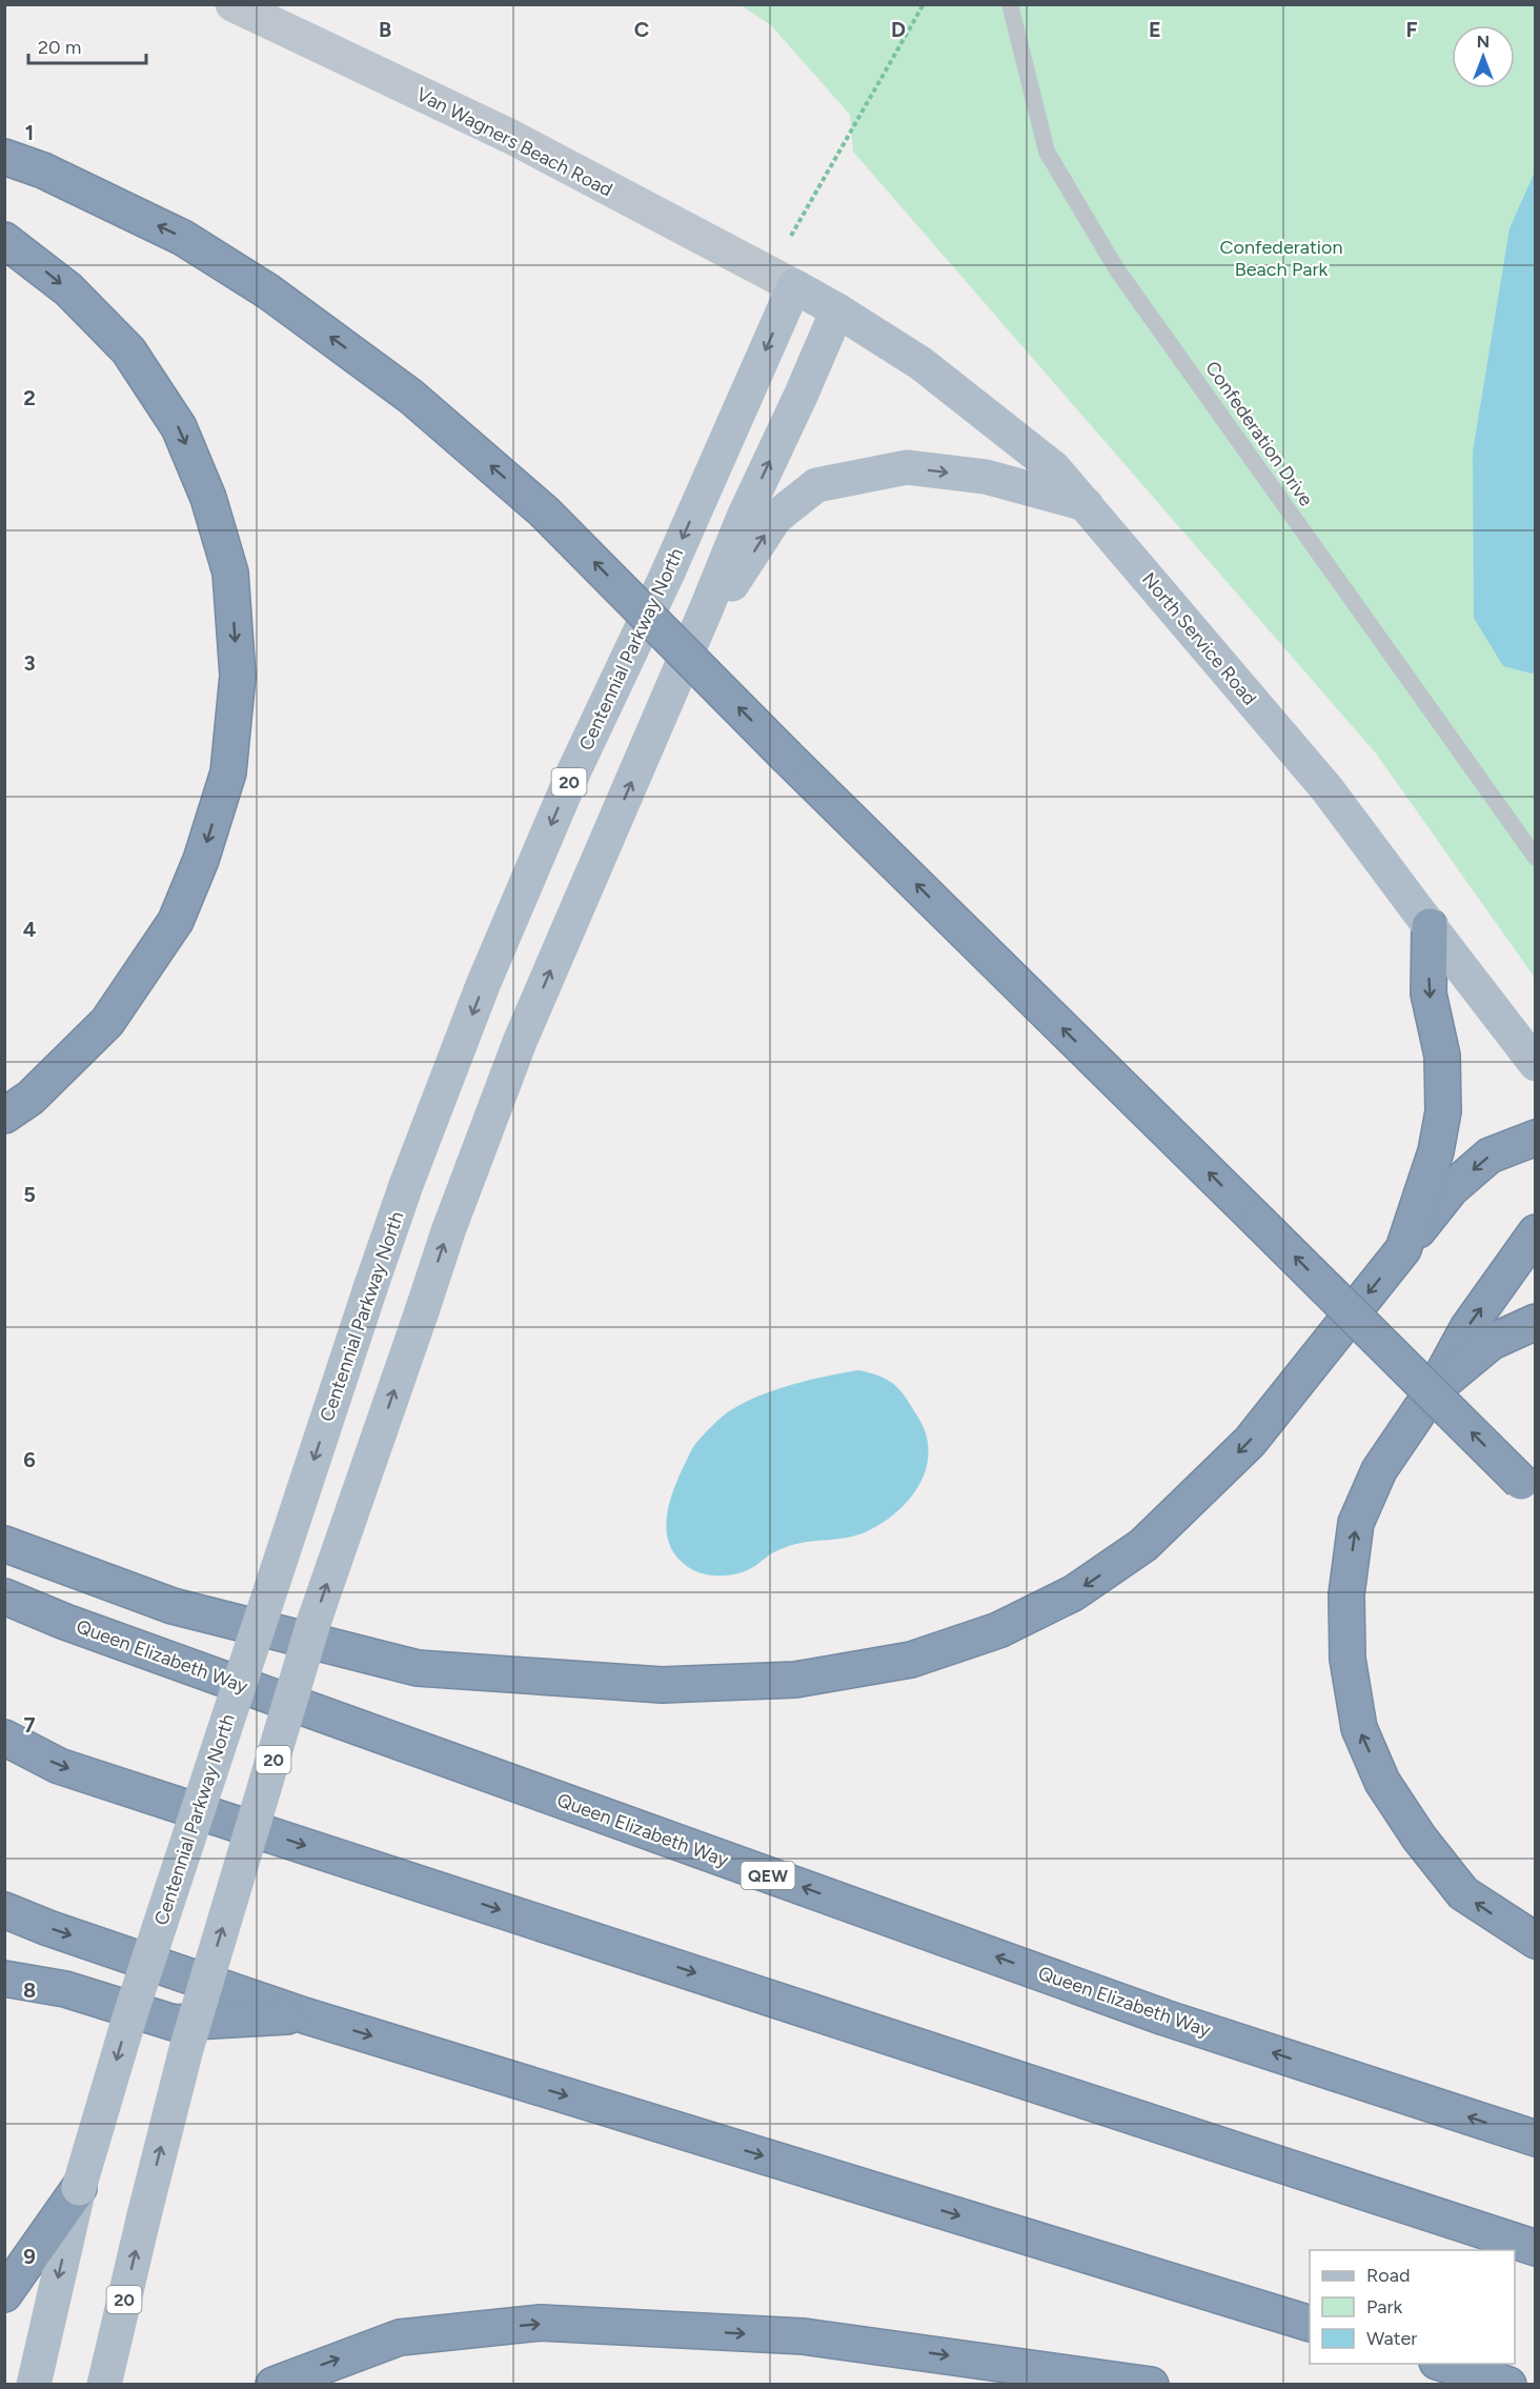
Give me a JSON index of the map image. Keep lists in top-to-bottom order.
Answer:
{
  "streets": {
    "highway": ["Queen Elizabeth Way", "QEW"],
    "main road": ["North Service Road", "Centennial Parkway North", "20"],
    "street": ["Van Wagners Beach Road"],
    "lane": ["Confederation Drive"]
  },
  "crossings": [
    ["Van Wagners Beach Road", "North Service Road"],
    ["Van Wagners Beach Road", "Centennial Parkway North"],
    ["North Service Road", "Centennial Parkway North"],
    ["North Service Road", "20"]
  ],
  "parks": ["Confederation Beach Park"],
  "legend": ["Road", "Park", "Water"],
  "scale_bar": "20 m",
  "north": "top",
  "grid": {
    "columns": [
      "B",
      "C",
      "D",
      "E",
      "F"
    ],
    "rows": [
      "1",
      "2",
      "3",
      "4",
      "5",
      "6",
      "7",
      "8",
      "9"
    ]
  }
}
